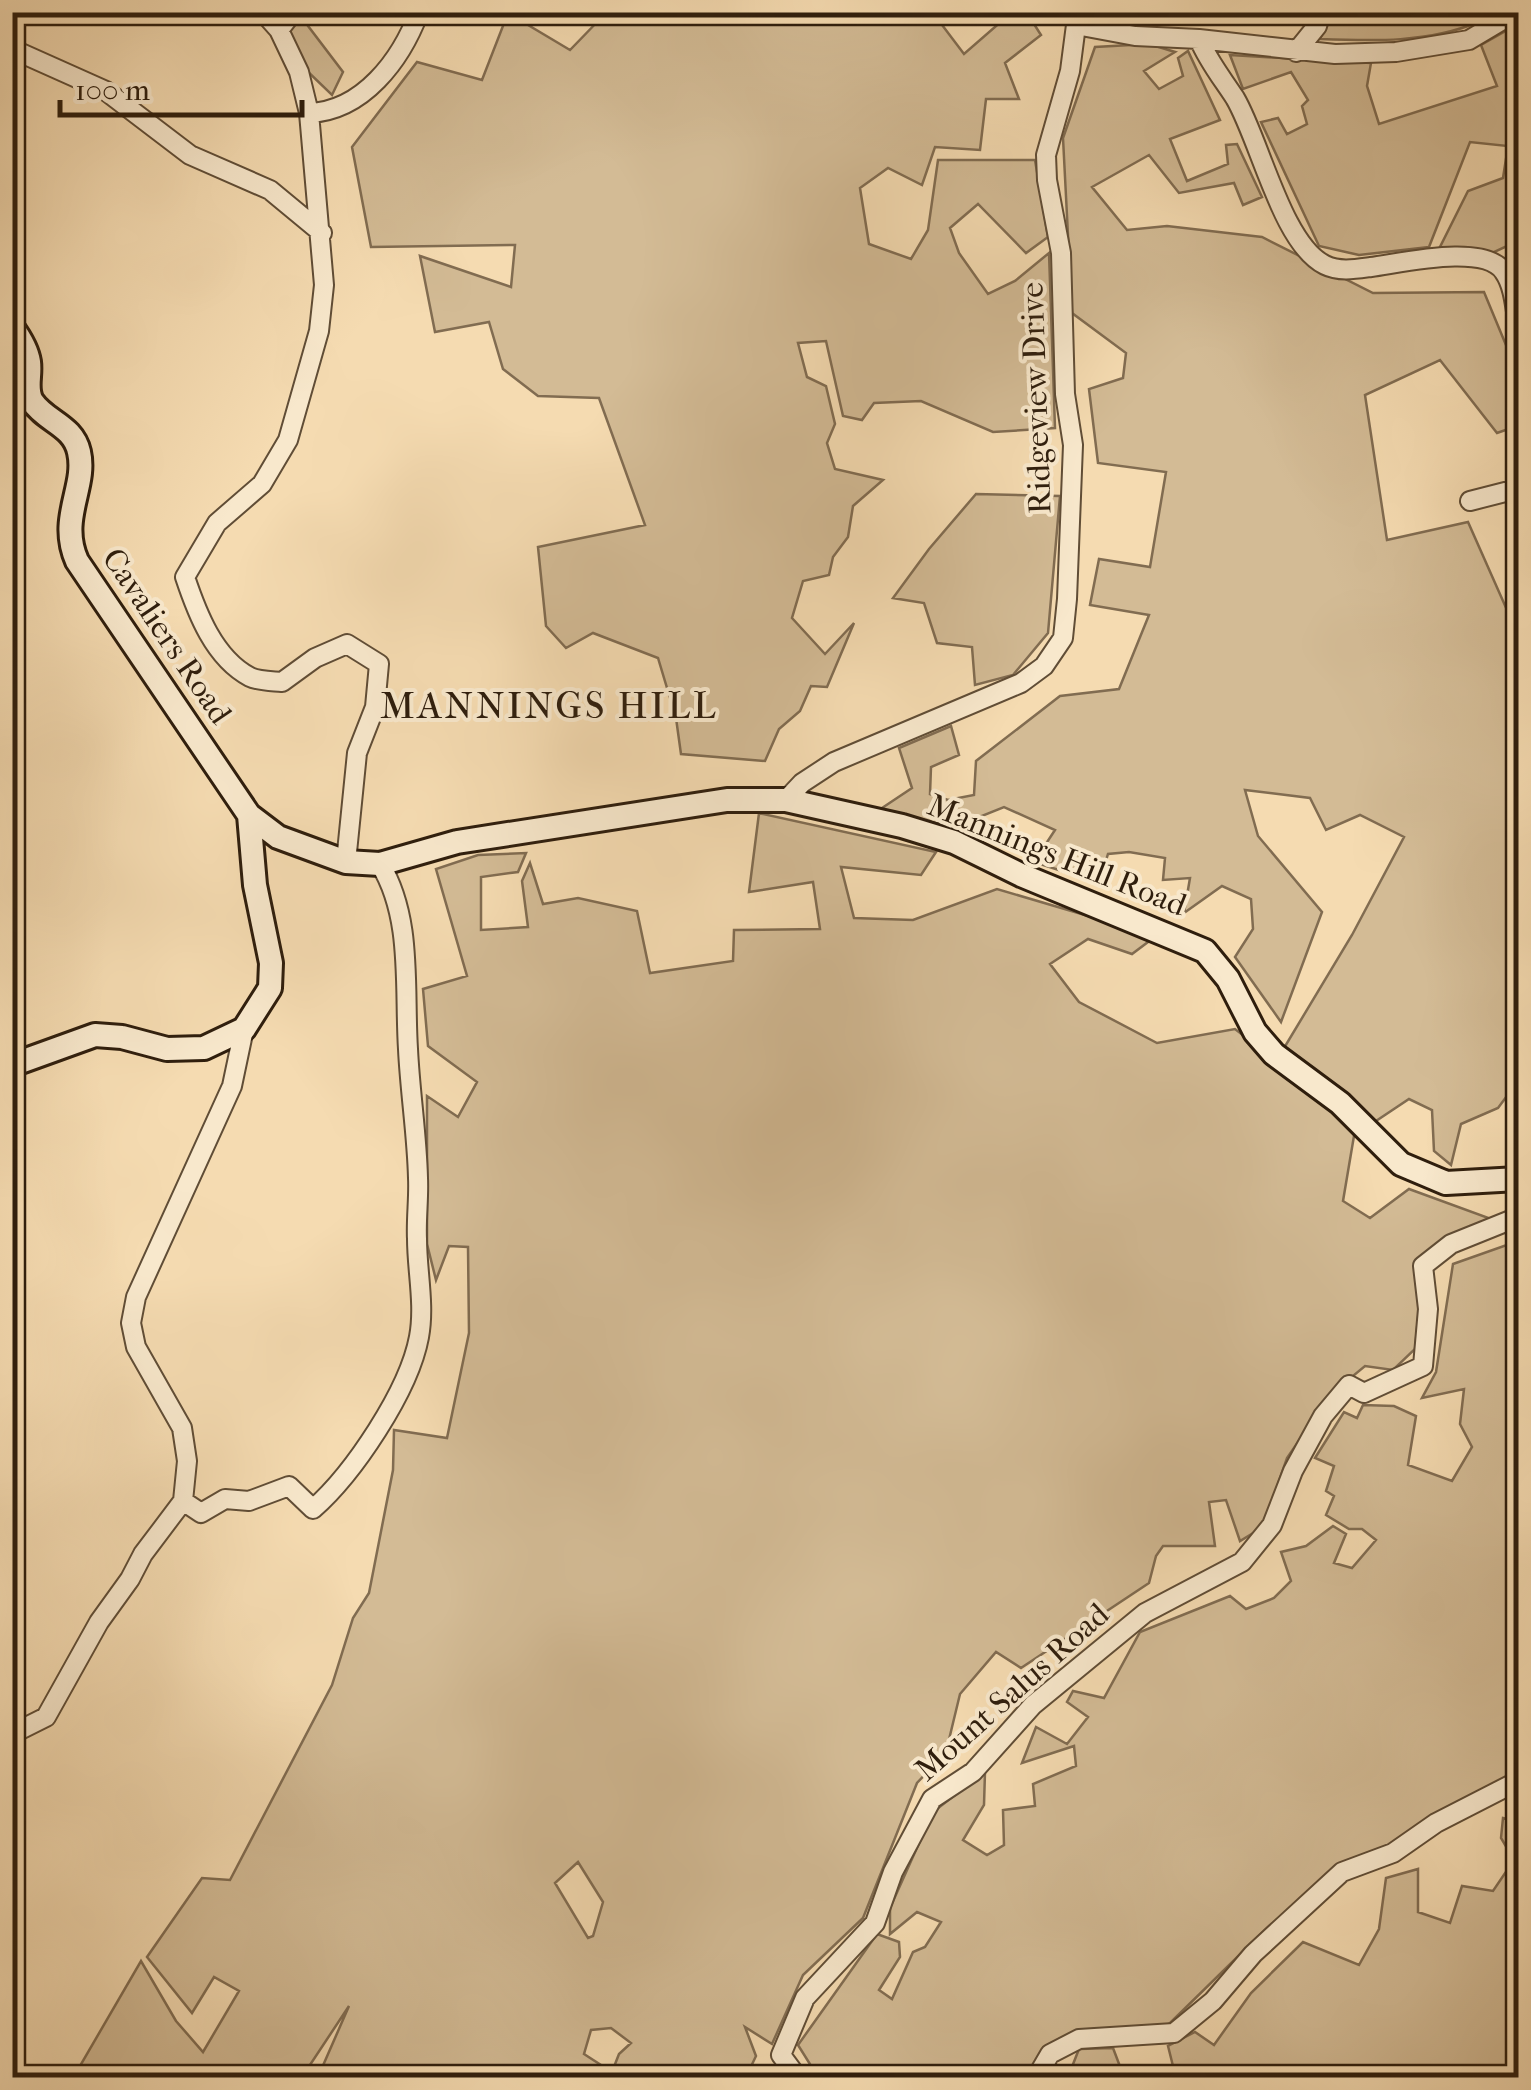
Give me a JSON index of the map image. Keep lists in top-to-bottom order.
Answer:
{
  "streets": {
    "main road": ["Cavaliers Road", "Mannings Hill Road"],
    "street": ["Ridgeview Drive", "Mount Salus Road"]
  },
  "crossings": [
    ["Ridgeview Drive", "Mannings Hill Road"],
    ["Cavaliers Road", "Mannings Hill Road"]
  ],
  "districts": ["MANNINGS HILL"],
  "scale_bar": "100 m"
}
